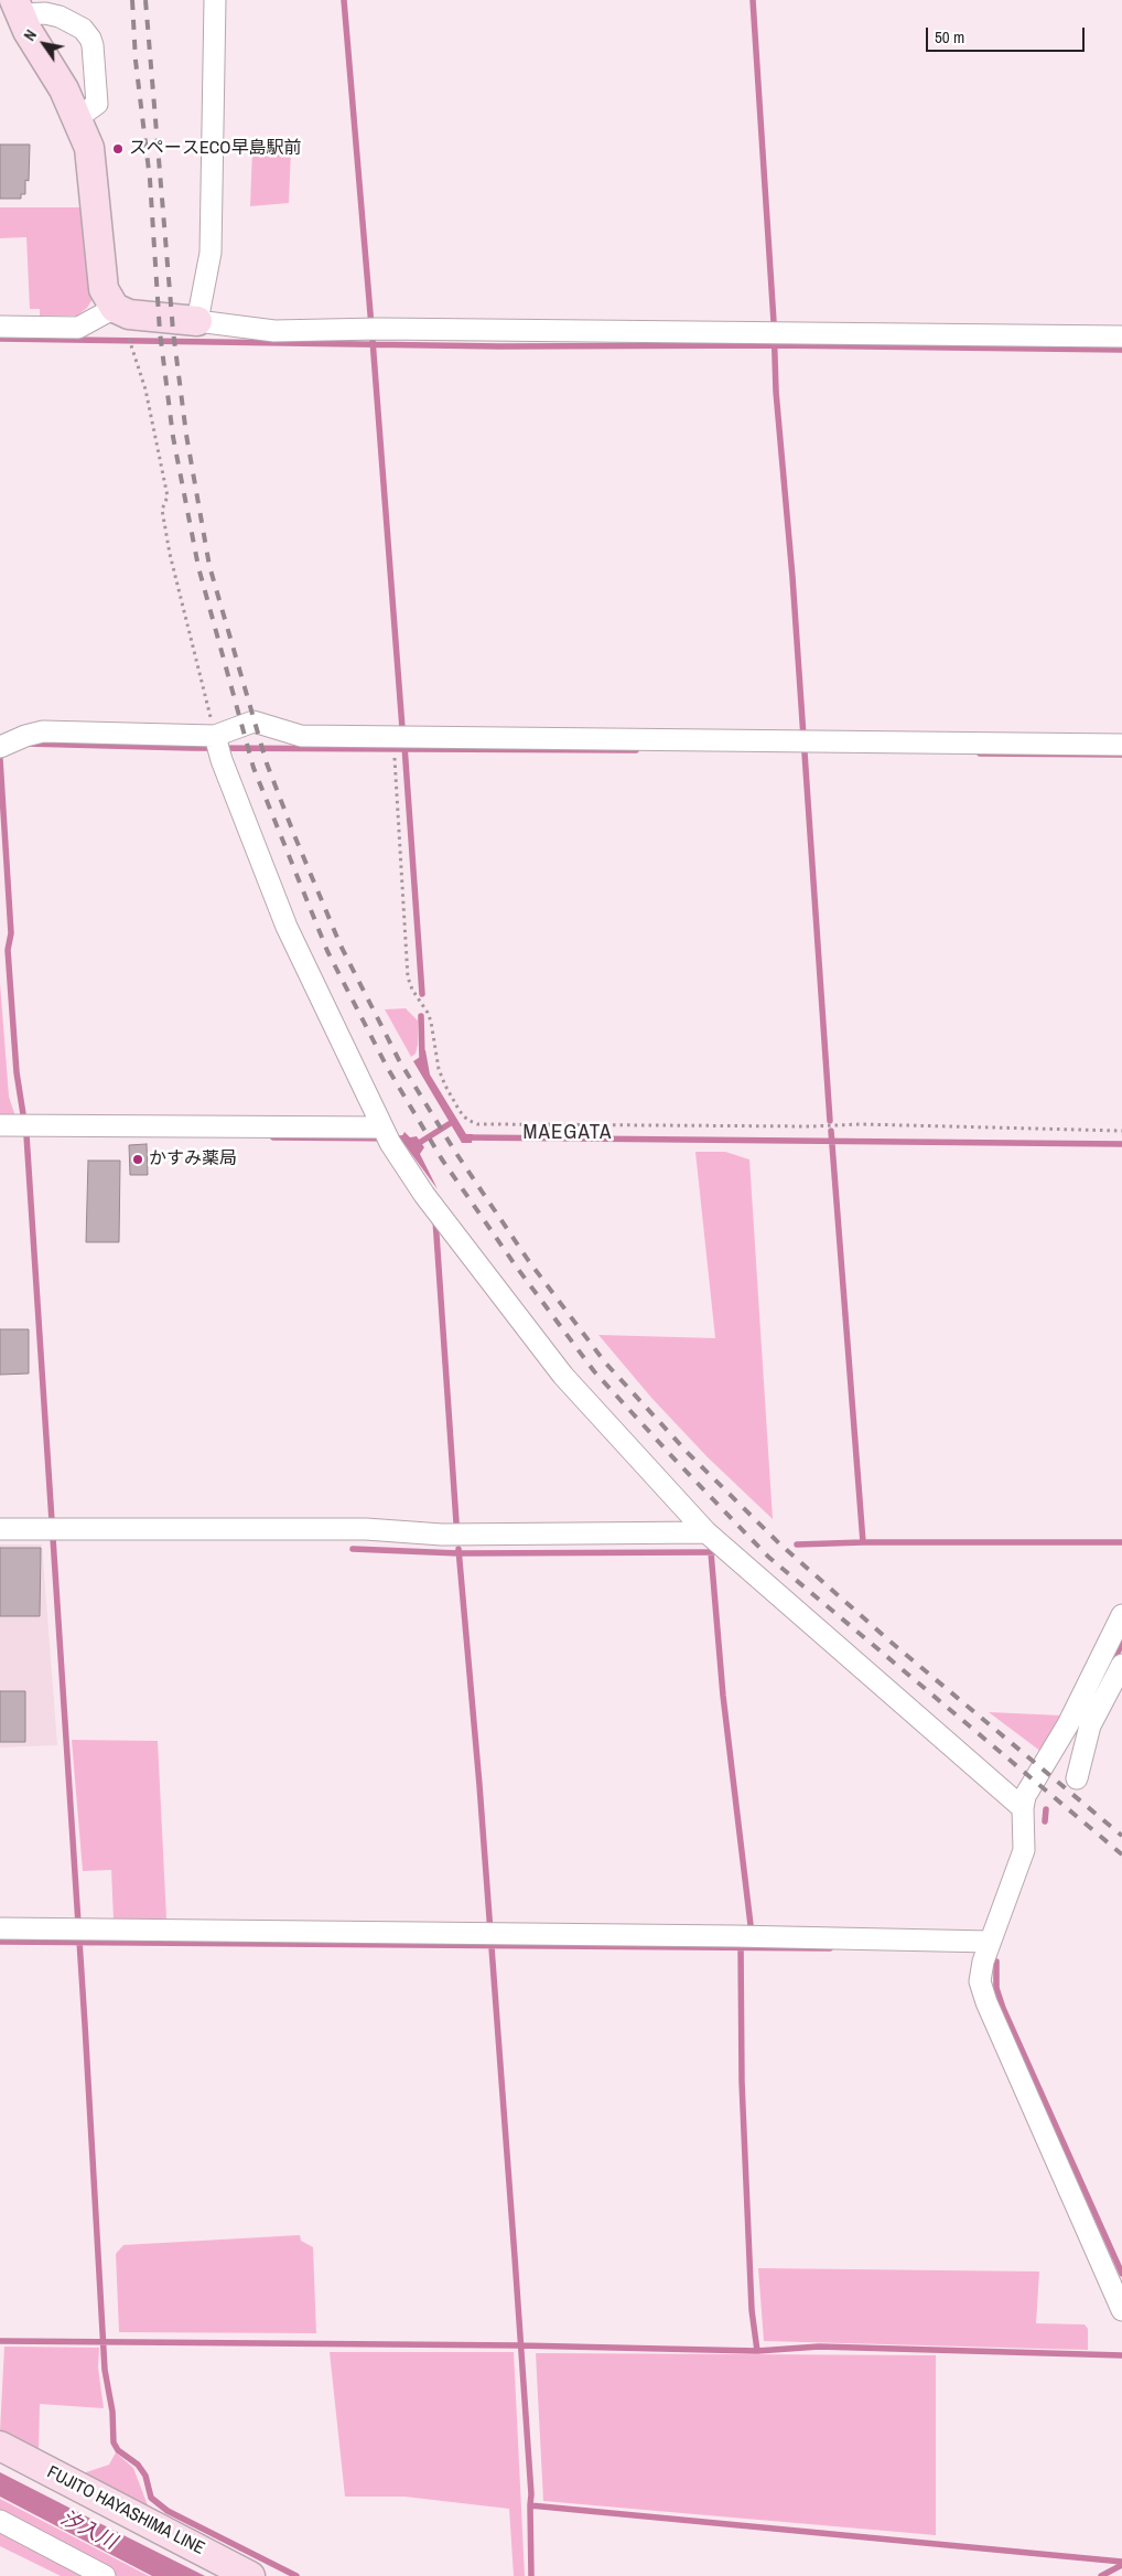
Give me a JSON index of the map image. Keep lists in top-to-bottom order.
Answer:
{
  "streets": {
    "street": ["FUJITO HAYASHIMA LINE"]
  },
  "districts": ["MAEGATA"],
  "water": ["汐入川"],
  "places": ["スペースECO早島駅前", "かすみ薬局"],
  "scale_bar": "50 m",
  "north": "top left"
}
